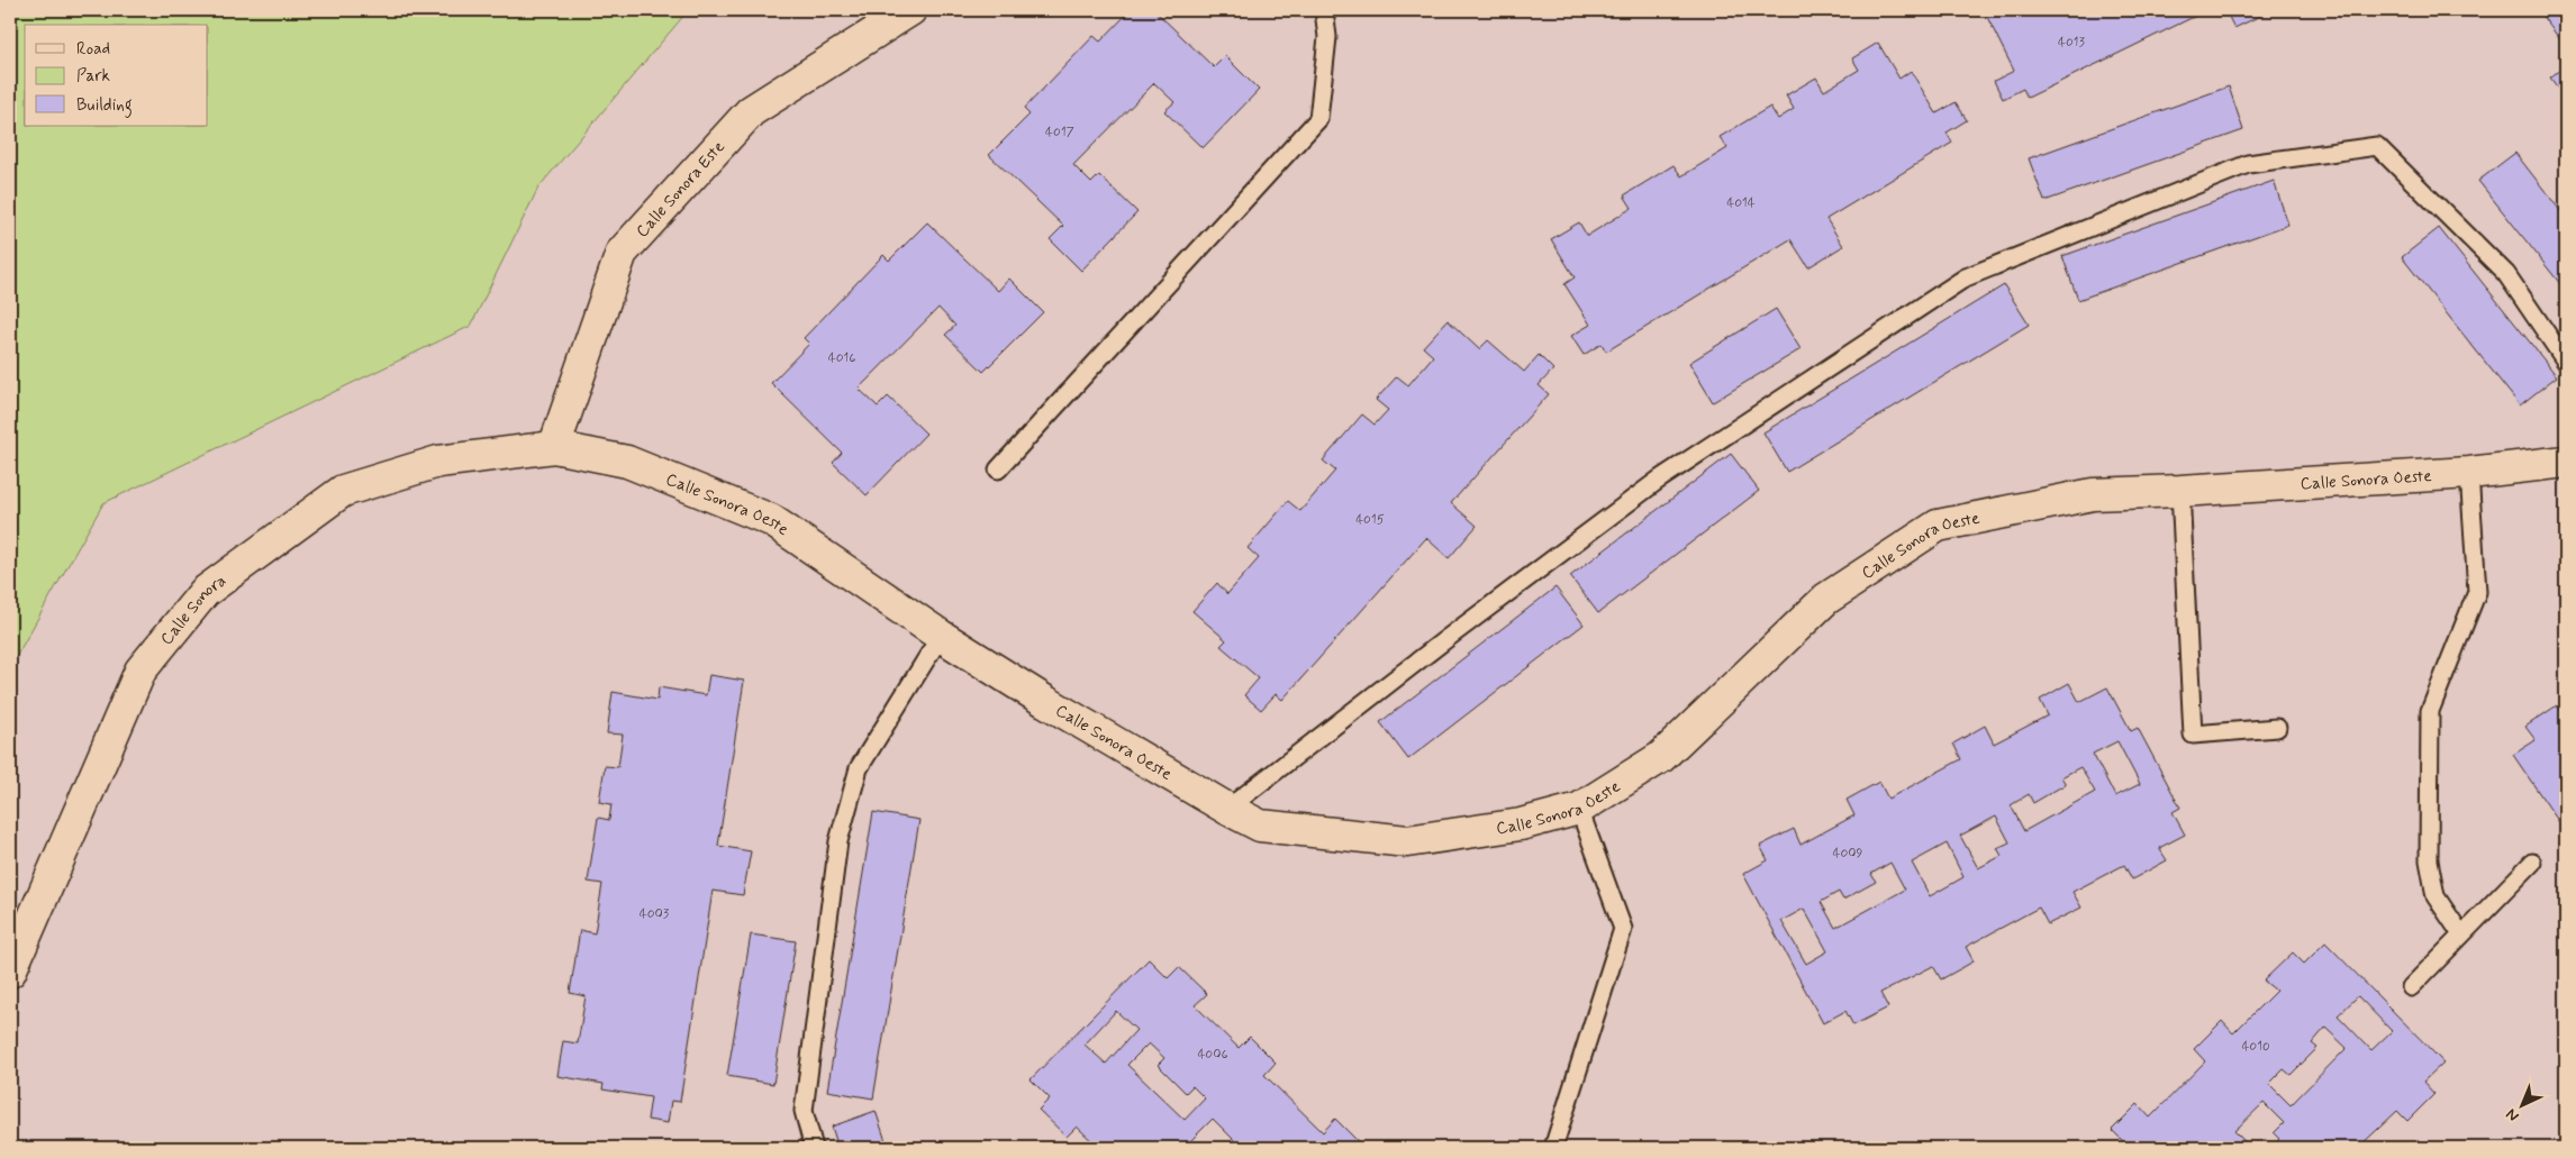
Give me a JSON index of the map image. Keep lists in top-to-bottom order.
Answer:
{
  "streets": {
    "street": ["Calle Sonora Este", "Calle Sonora Oeste", "Calle Sonora"]
  },
  "crossings": [
    ["Calle Sonora Este", "Calle Sonora Oeste"],
    ["Calle Sonora Este", "Calle Sonora"],
    ["Calle Sonora Oeste", "Calle Sonora"]
  ],
  "house_numbers": [
    "4013",
    "4017",
    "4014",
    "4016",
    "4015",
    "4009",
    "4003",
    "4010",
    "4006"
  ],
  "legend": ["Road", "Park", "Building"],
  "north": "bottom left"
}
